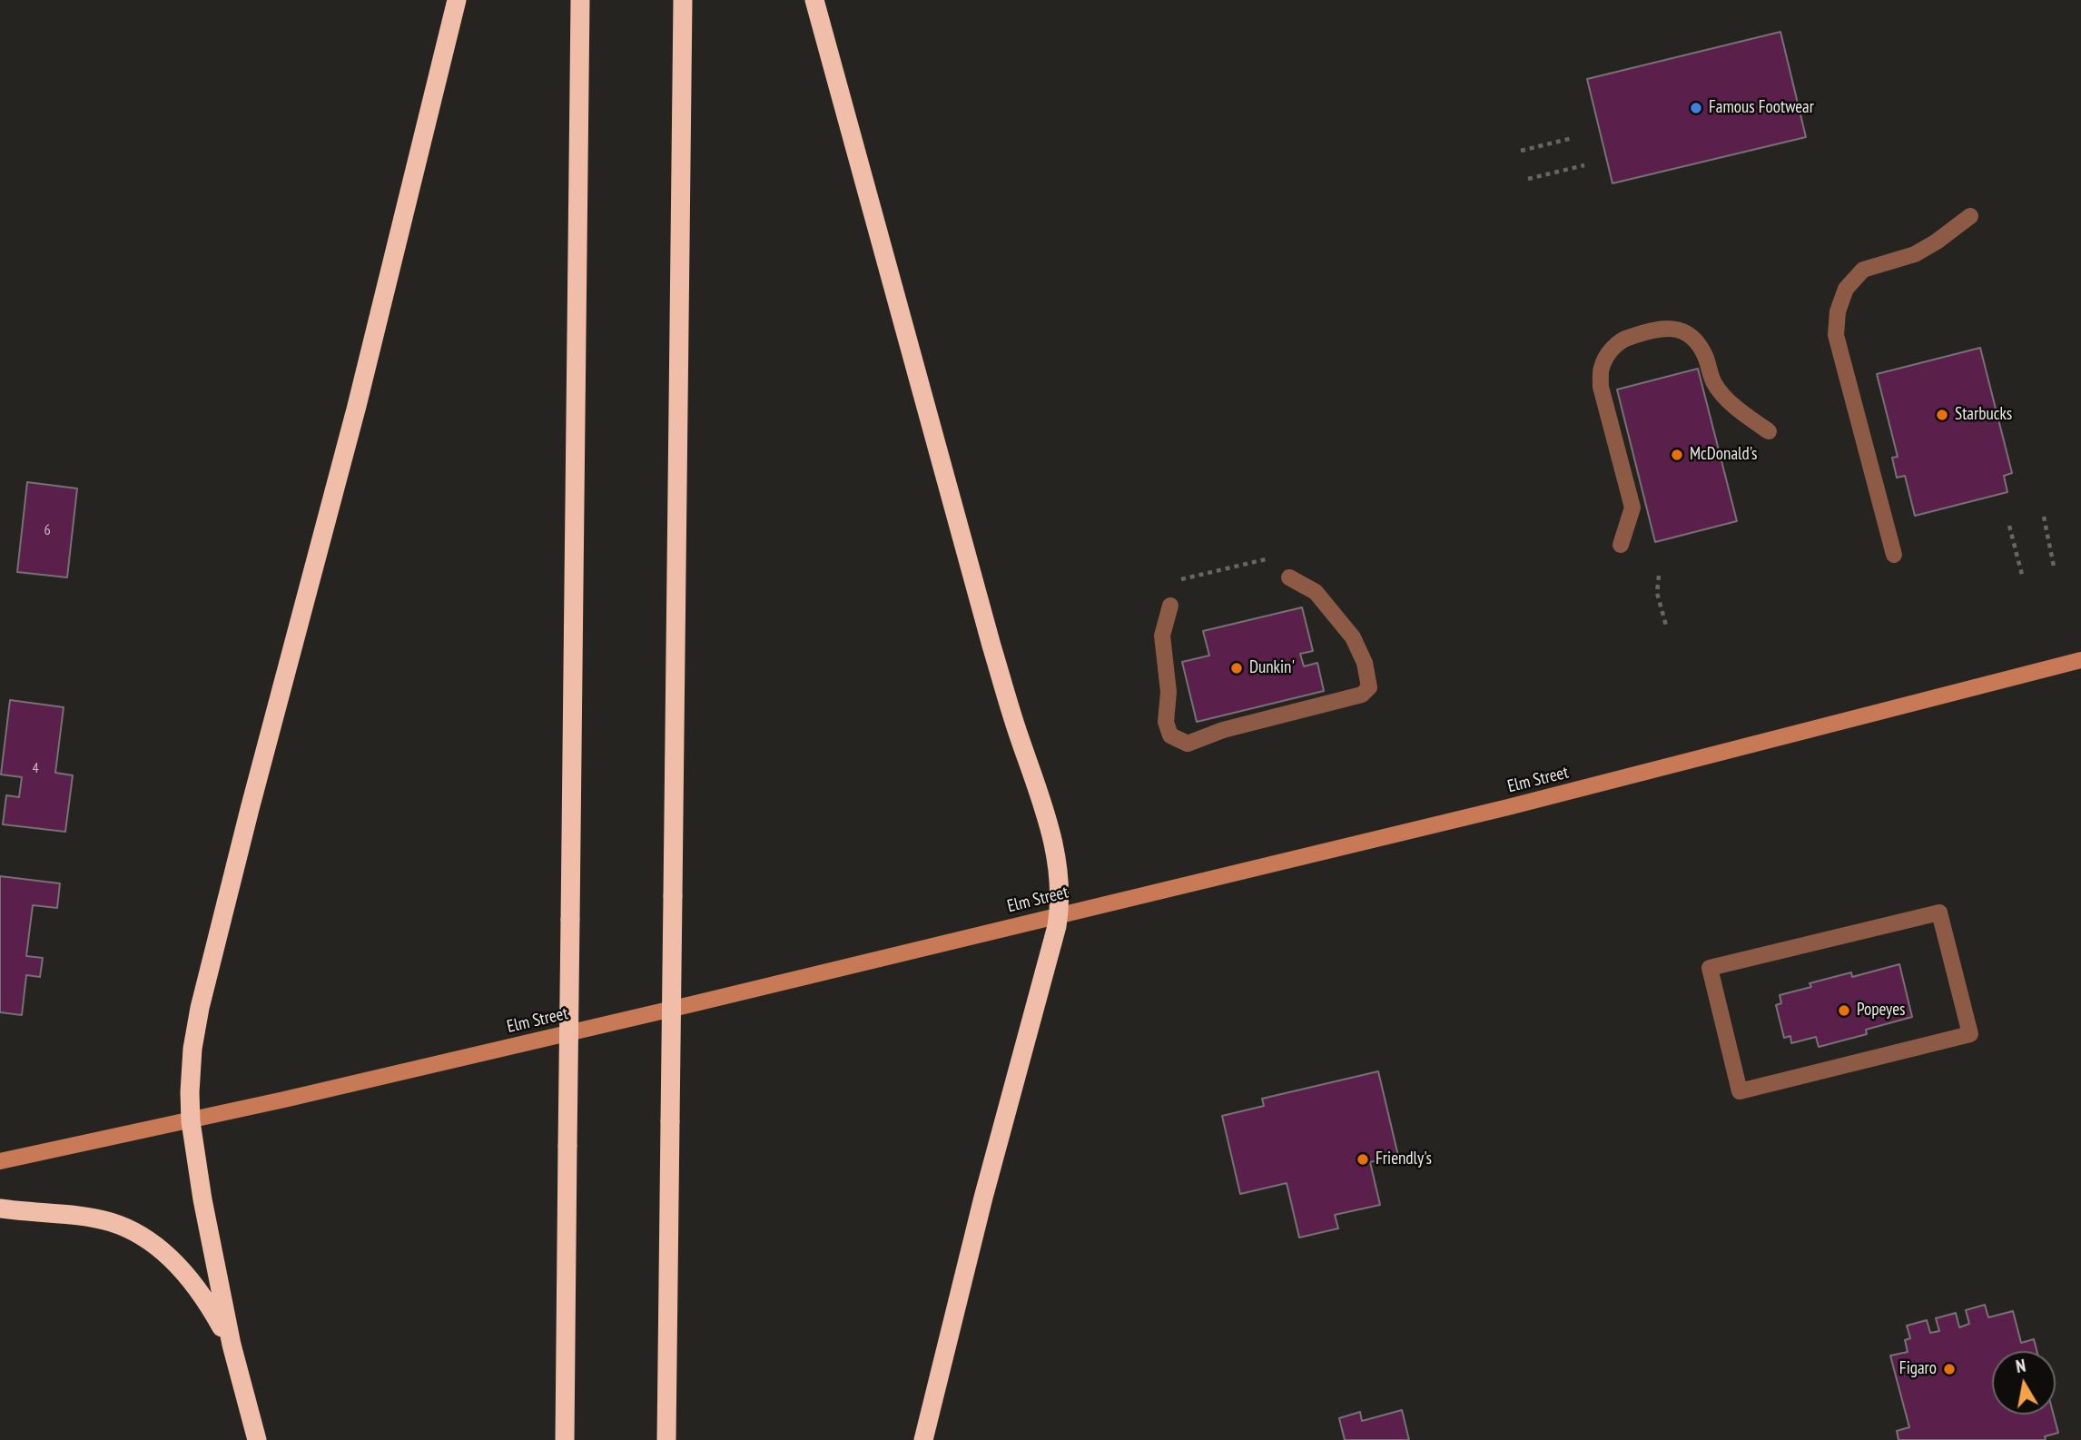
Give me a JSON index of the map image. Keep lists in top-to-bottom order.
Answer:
{
  "streets": {
    "main road": ["Elm Street"]
  },
  "places": [
    "Famous Footwear",
    "Starbucks",
    "McDonald's",
    "Dunkin'",
    "Popeyes",
    "Friendly's",
    "Figaro"
  ],
  "house_numbers": ["6", "4"],
  "north": "top"
}
